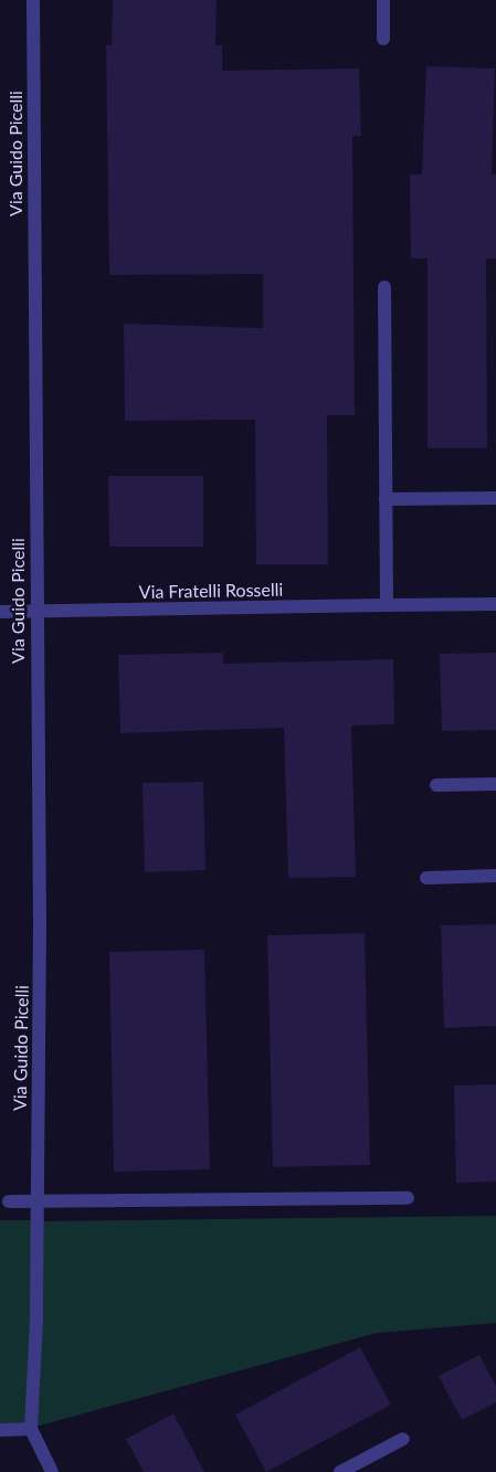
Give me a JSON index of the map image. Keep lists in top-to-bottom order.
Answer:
{
  "streets": {
    "street": ["Via Guido Picelli", "Via Fratelli Rosselli"]
  },
  "crossings": [
    ["Via Guido Picelli", "Via Fratelli Rosselli"]
  ]
}
